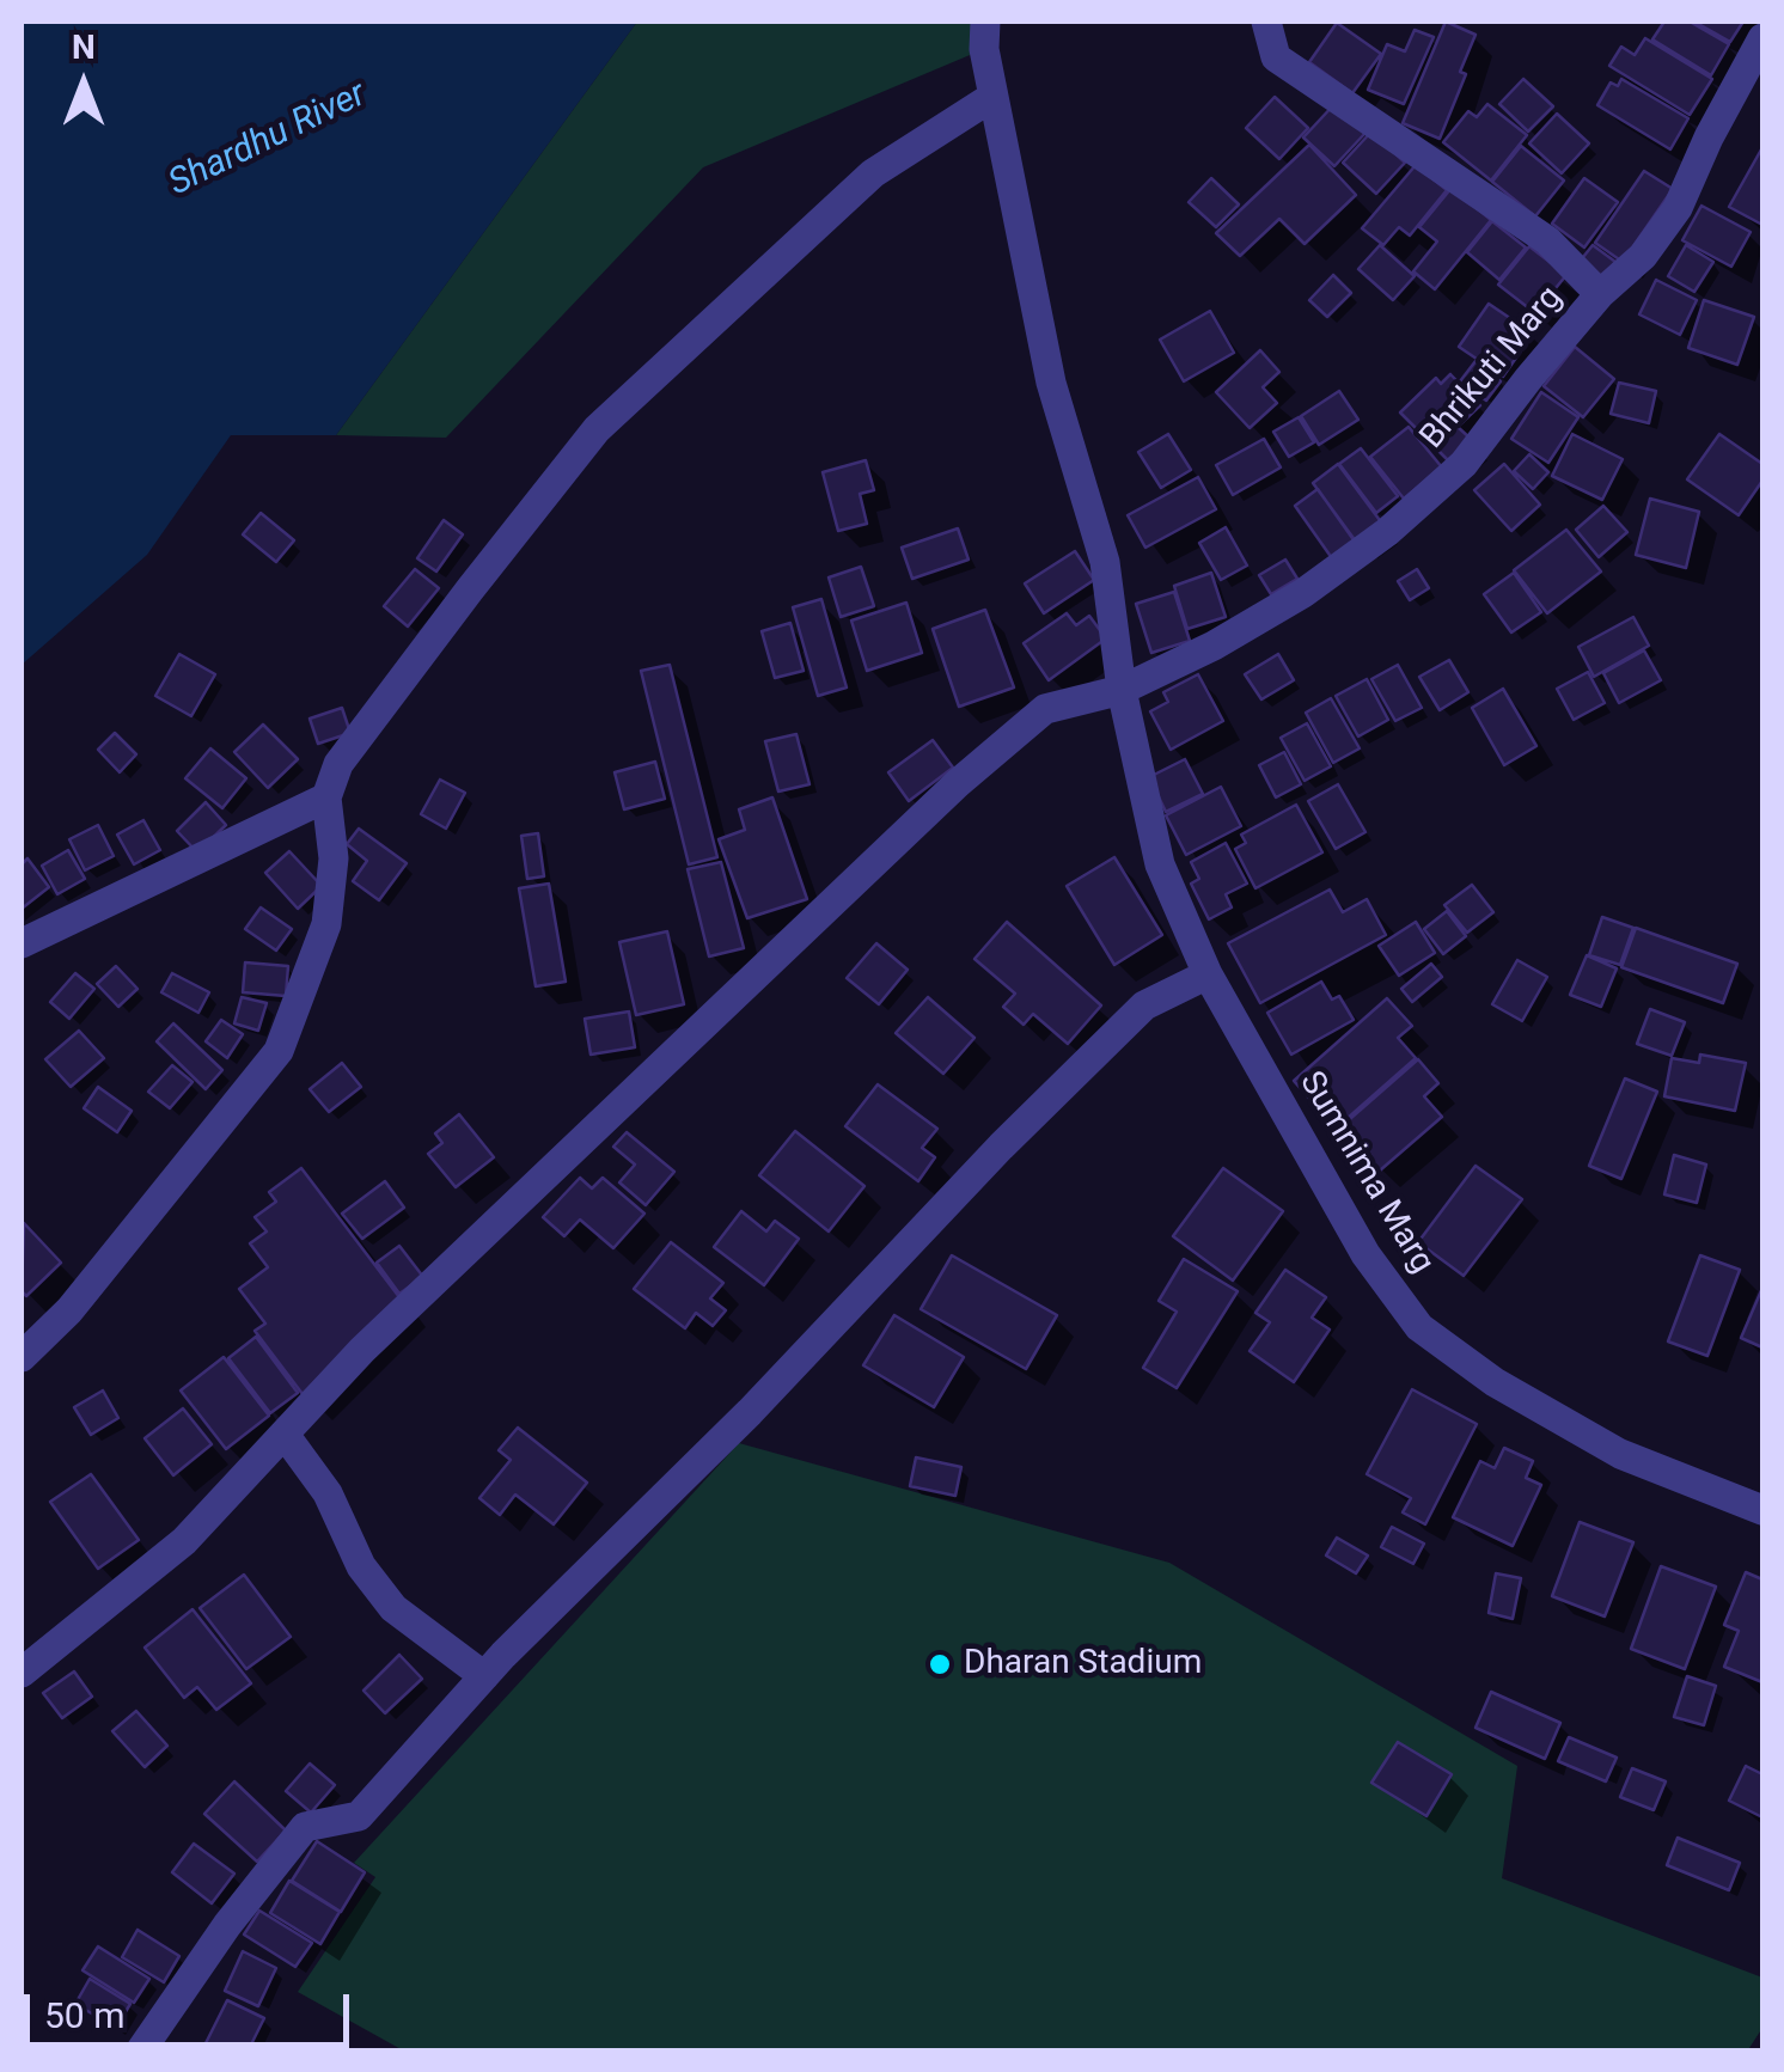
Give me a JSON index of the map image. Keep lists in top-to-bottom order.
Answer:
{
  "streets": {
    "street": ["Bhrikuti Marg", "Sumnima Marg"]
  },
  "crossings": [
    ["Bhrikuti Marg", "Sumnima Marg"]
  ],
  "water": ["Shardhu River"],
  "places": ["Dharan Stadium"],
  "scale_bar": "50 m",
  "north": "top"
}
